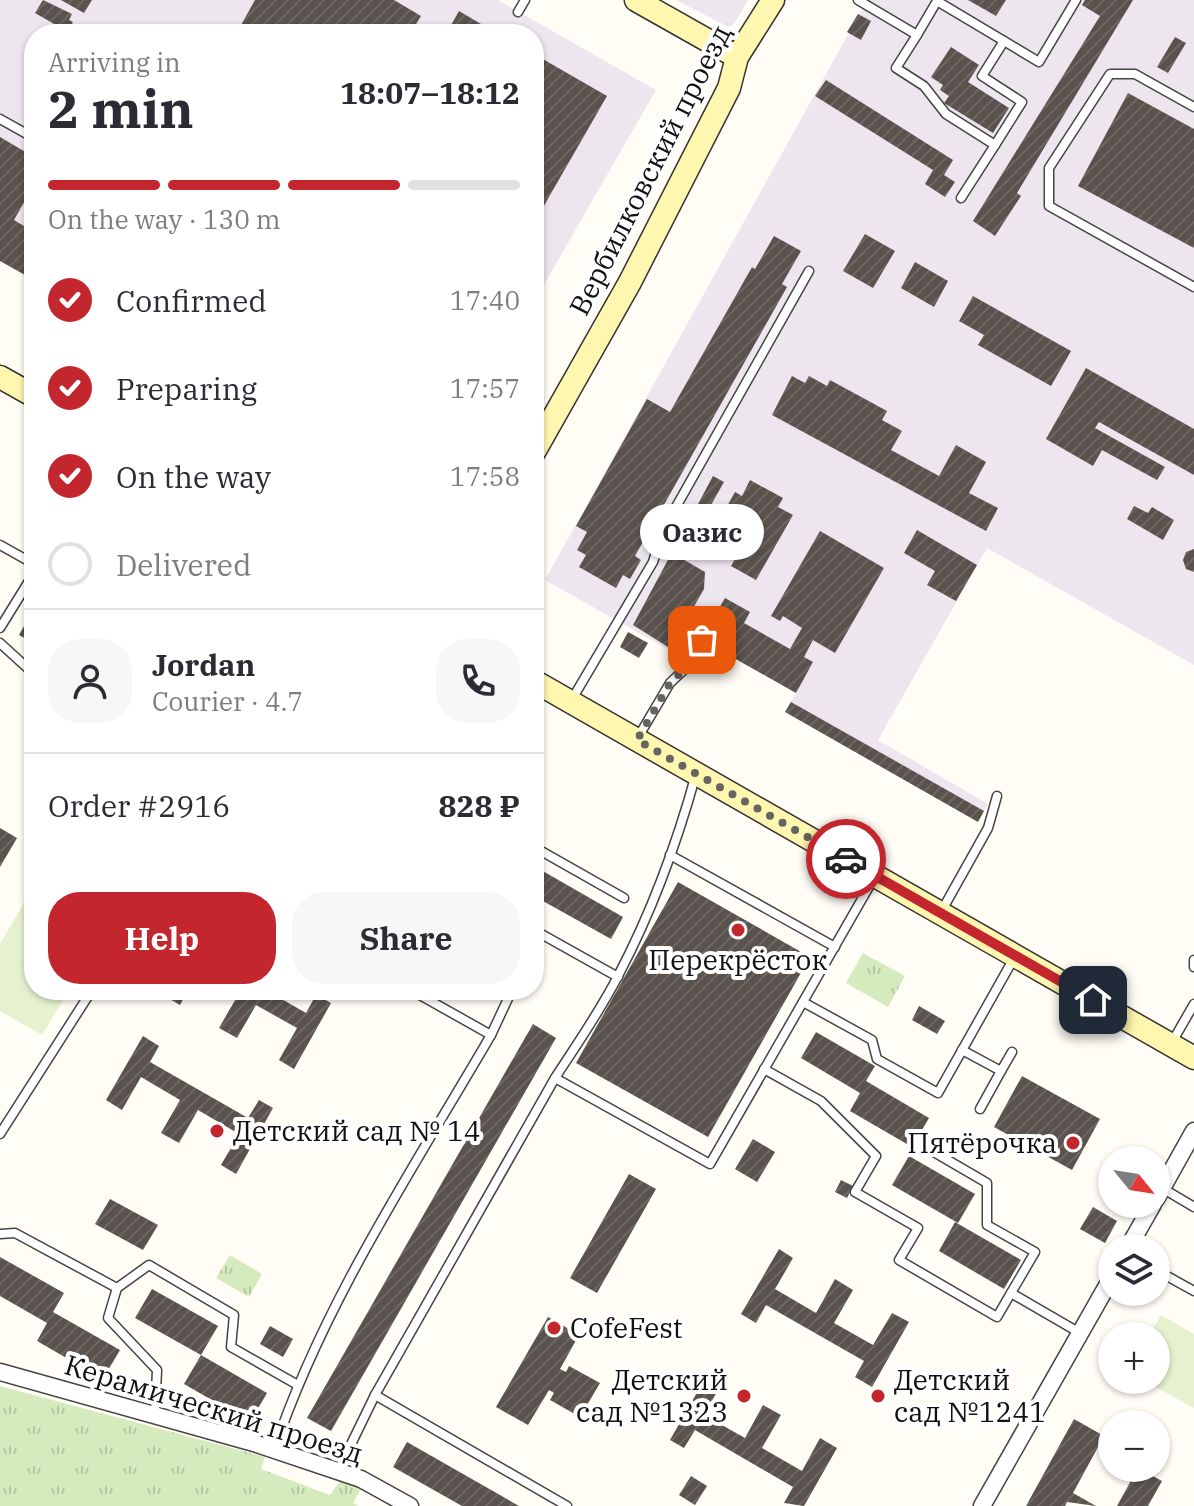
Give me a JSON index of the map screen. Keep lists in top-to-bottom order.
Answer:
{
  "streets": {
    "street": ["Вербилковский проезд", "Керамический проезд"]
  },
  "places": [
    "Оазис",
    "Перекрёсток",
    "Детский сад № 14",
    "Пятёрочка",
    "CofeFest",
    "Детский сад №1323",
    "Детский сад №1241"
  ],
  "north": "bottom right",
  "page": {
    "heading": ["2 min", "Arriving in", "18:07–18:12"],
    "panel": [
      "Jordan",
      "Courier · 4.7",
      "Order #2916",
      "828 ₽"
    ],
    "bar": "On the way · 130 m",
    "list": [
      ["Confirmed", "17:40"],
      ["Preparing", "17:57"],
      ["On the way", "17:58"],
      "Delivered"
    ],
    "bubble": "Оазис",
    "buttons": ["Help", "Share"],
    "map_buttons": ["+", "−"]
  }
}
